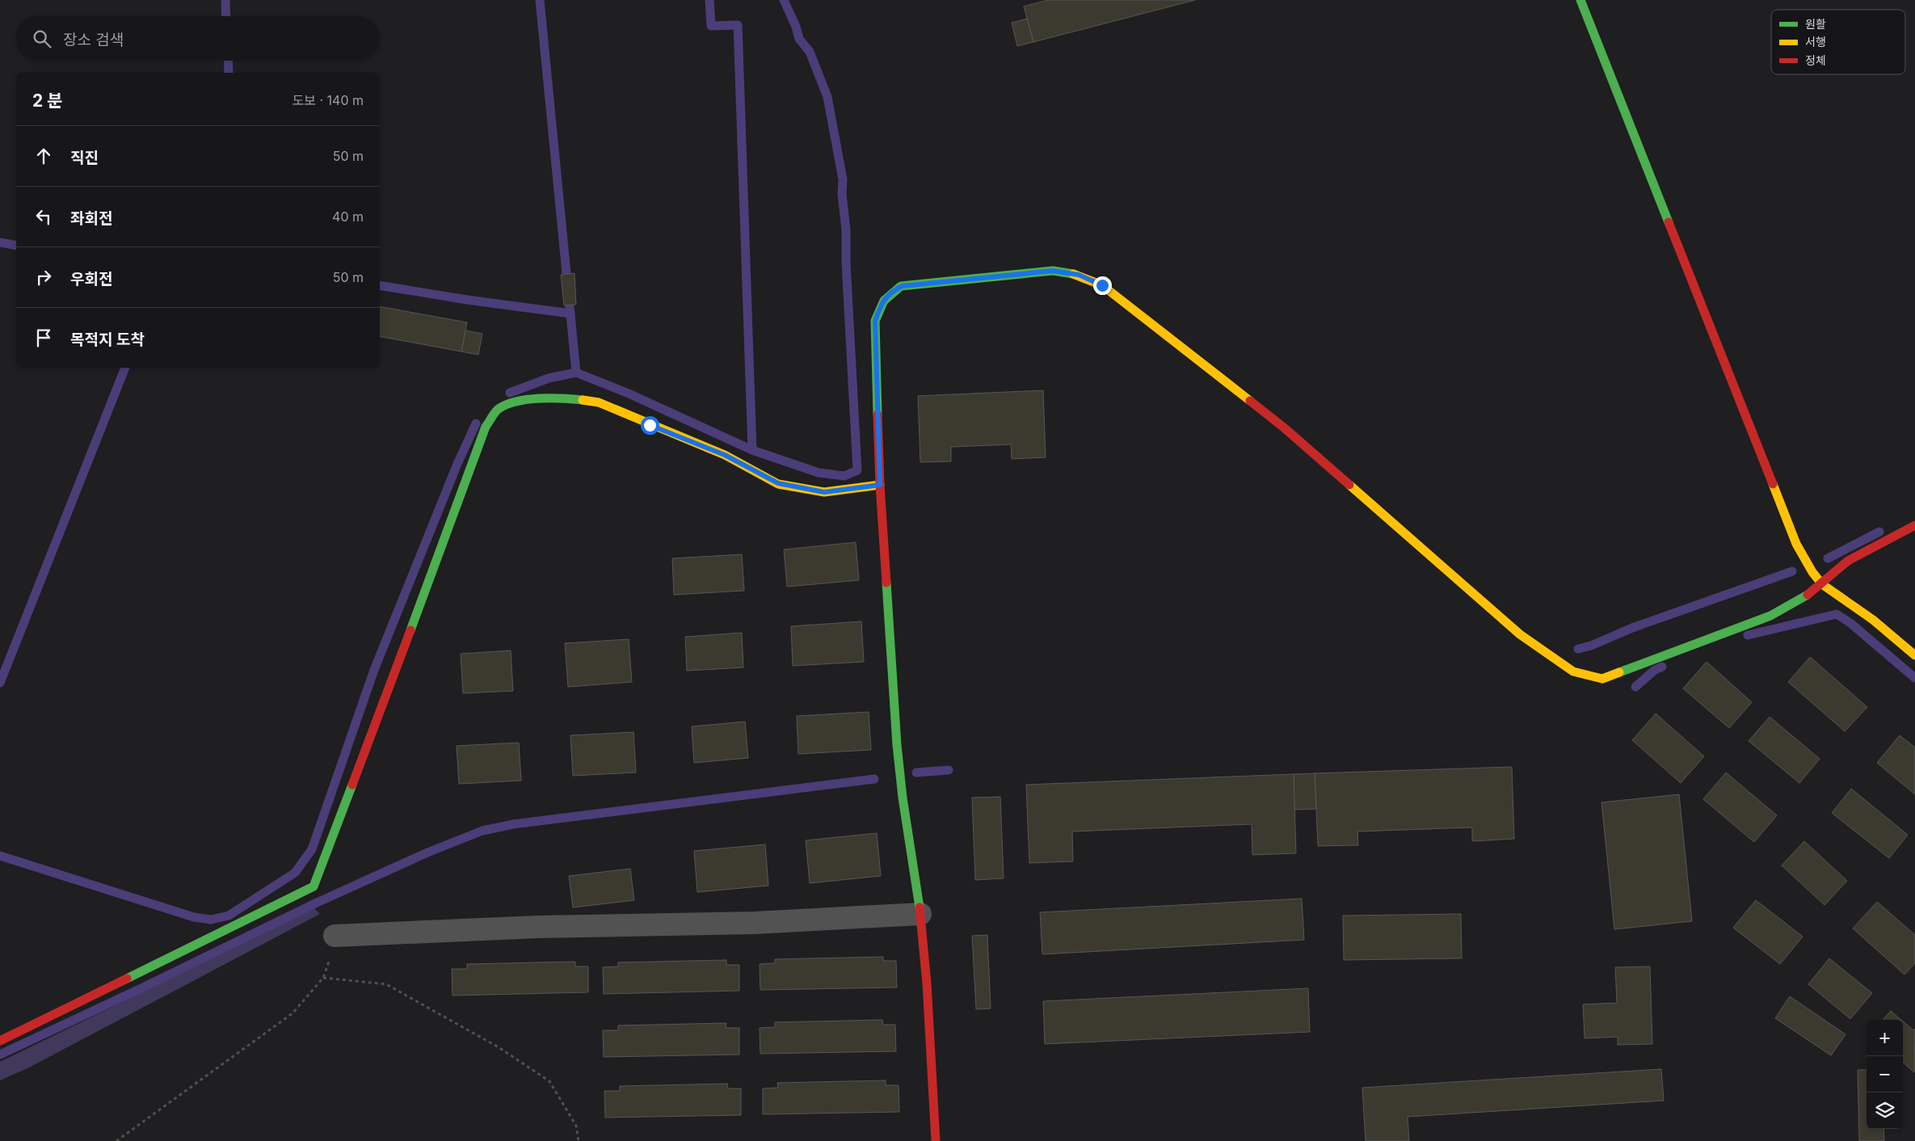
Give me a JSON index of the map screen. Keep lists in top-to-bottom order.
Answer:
{
  "legend": ["원활", "서행", "정체"],
  "page": {
    "search": "장소 검색",
    "heading": ["2 분", "도보 · 140 m"],
    "list": [
      ["직진", "50 m"],
      ["좌회전", "40 m"],
      ["우회전", "50 m"],
      "목적지 도착"
    ],
    "map_buttons": ["+", "−"]
  }
}
